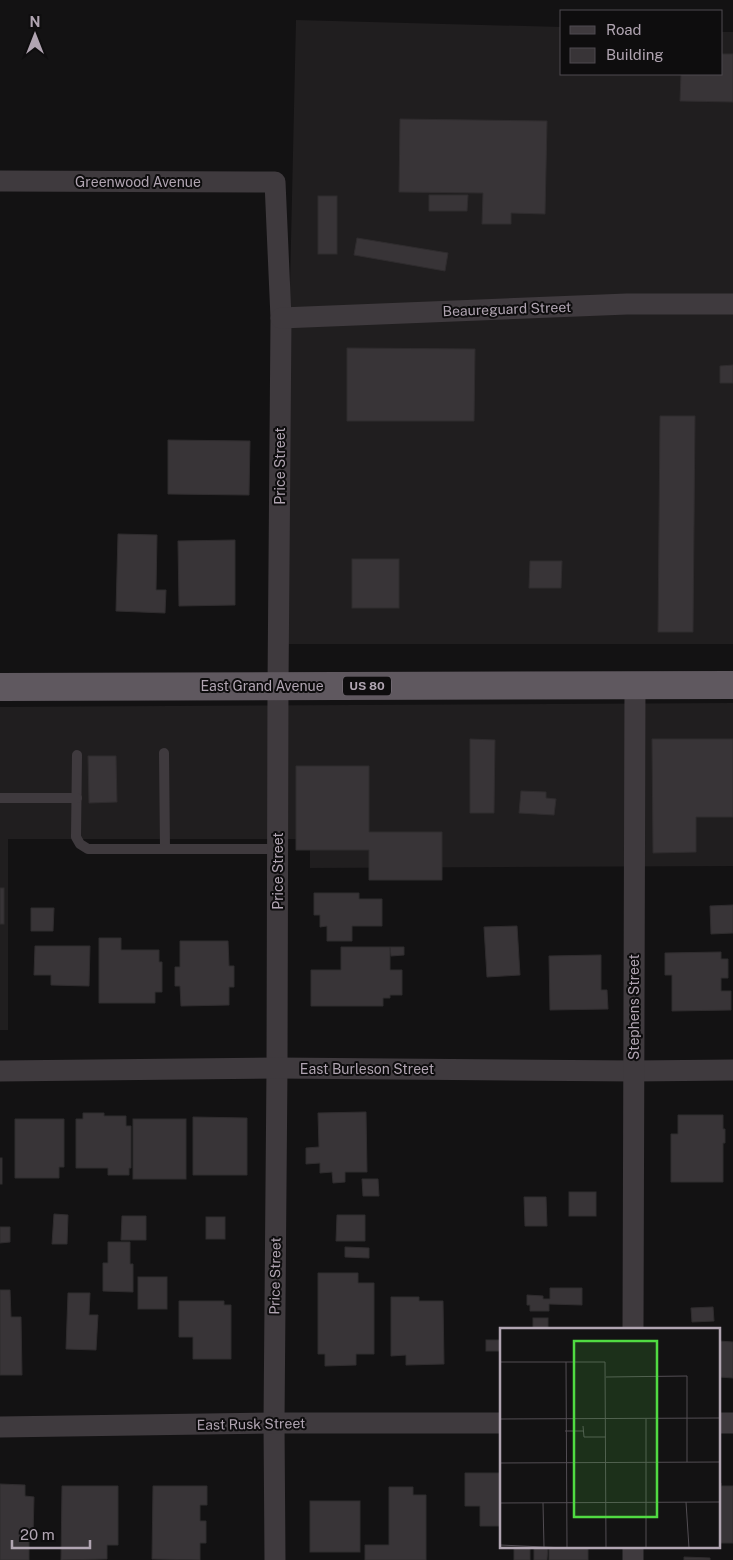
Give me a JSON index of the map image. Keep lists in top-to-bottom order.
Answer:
{
  "streets": {
    "highway": ["East Grand Avenue", "US 80"],
    "street": [
      "Greenwood Avenue",
      "Beaureguard Street",
      "Price Street",
      "Stephens Street",
      "East Burleson Street",
      "East Rusk Street"
    ]
  },
  "crossings": [
    ["Greenwood Avenue", "Price Street"],
    ["Beaureguard Street", "Price Street"],
    ["Price Street", "East Grand Avenue"],
    ["Price Street", "East Burleson Street"],
    ["Price Street", "East Rusk Street"],
    ["East Grand Avenue", "Stephens Street"],
    ["Stephens Street", "East Burleson Street"]
  ],
  "legend": ["Road", "Building"],
  "scale_bar": "20 m",
  "north": "top"
}
